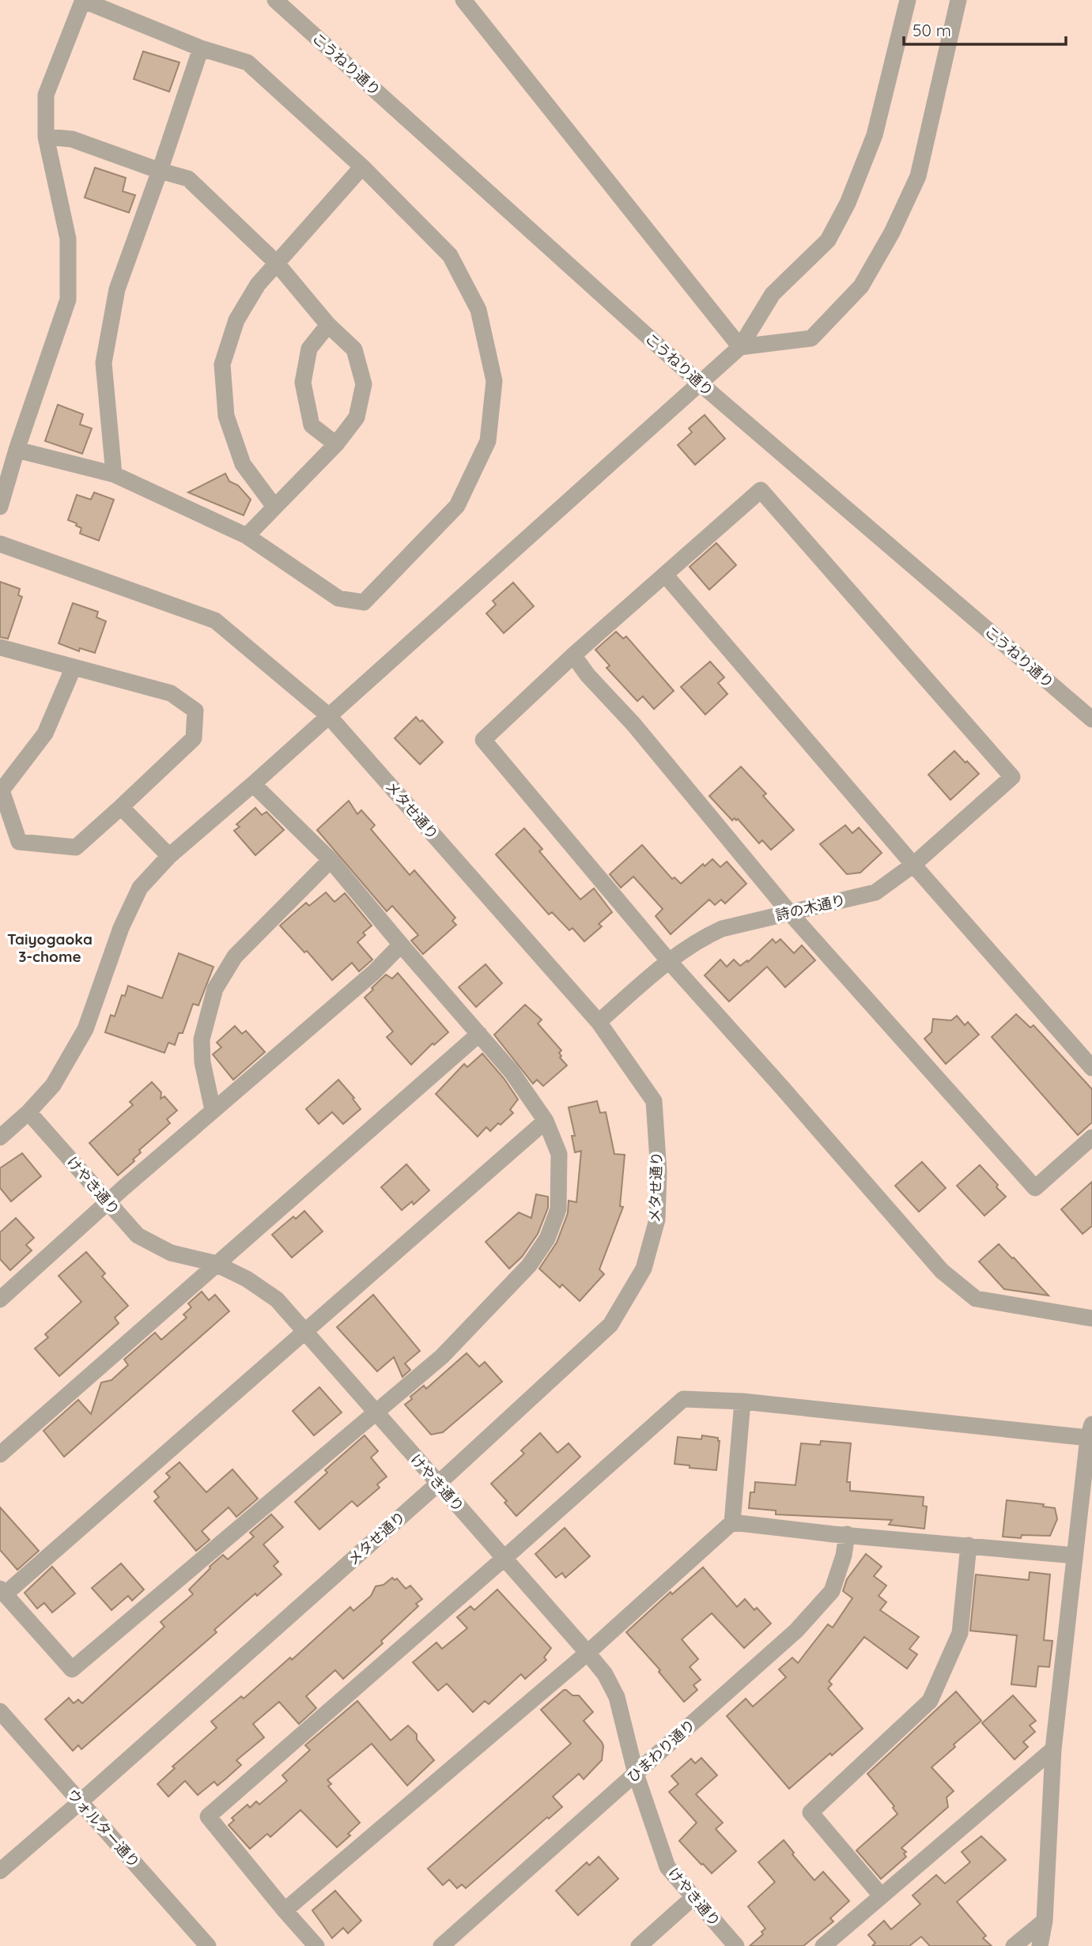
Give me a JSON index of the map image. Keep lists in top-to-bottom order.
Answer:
{
  "streets": {
    "street": [
      "こうねり通り",
      "メタせ通り",
      "詩の木通り",
      "けやき通り",
      "ひまわり通り",
      "ウォルター通り"
    ]
  },
  "crossings": [
    ["メタせ通り", "詩の木通り"],
    ["メタせ通り", "けやき通り"],
    ["メタせ通り", "ウォルター通り"],
    ["けやき通り", "ひまわり通り"]
  ],
  "districts": ["Taiyogaoka 3-chome"],
  "scale_bar": "50 m"
}
